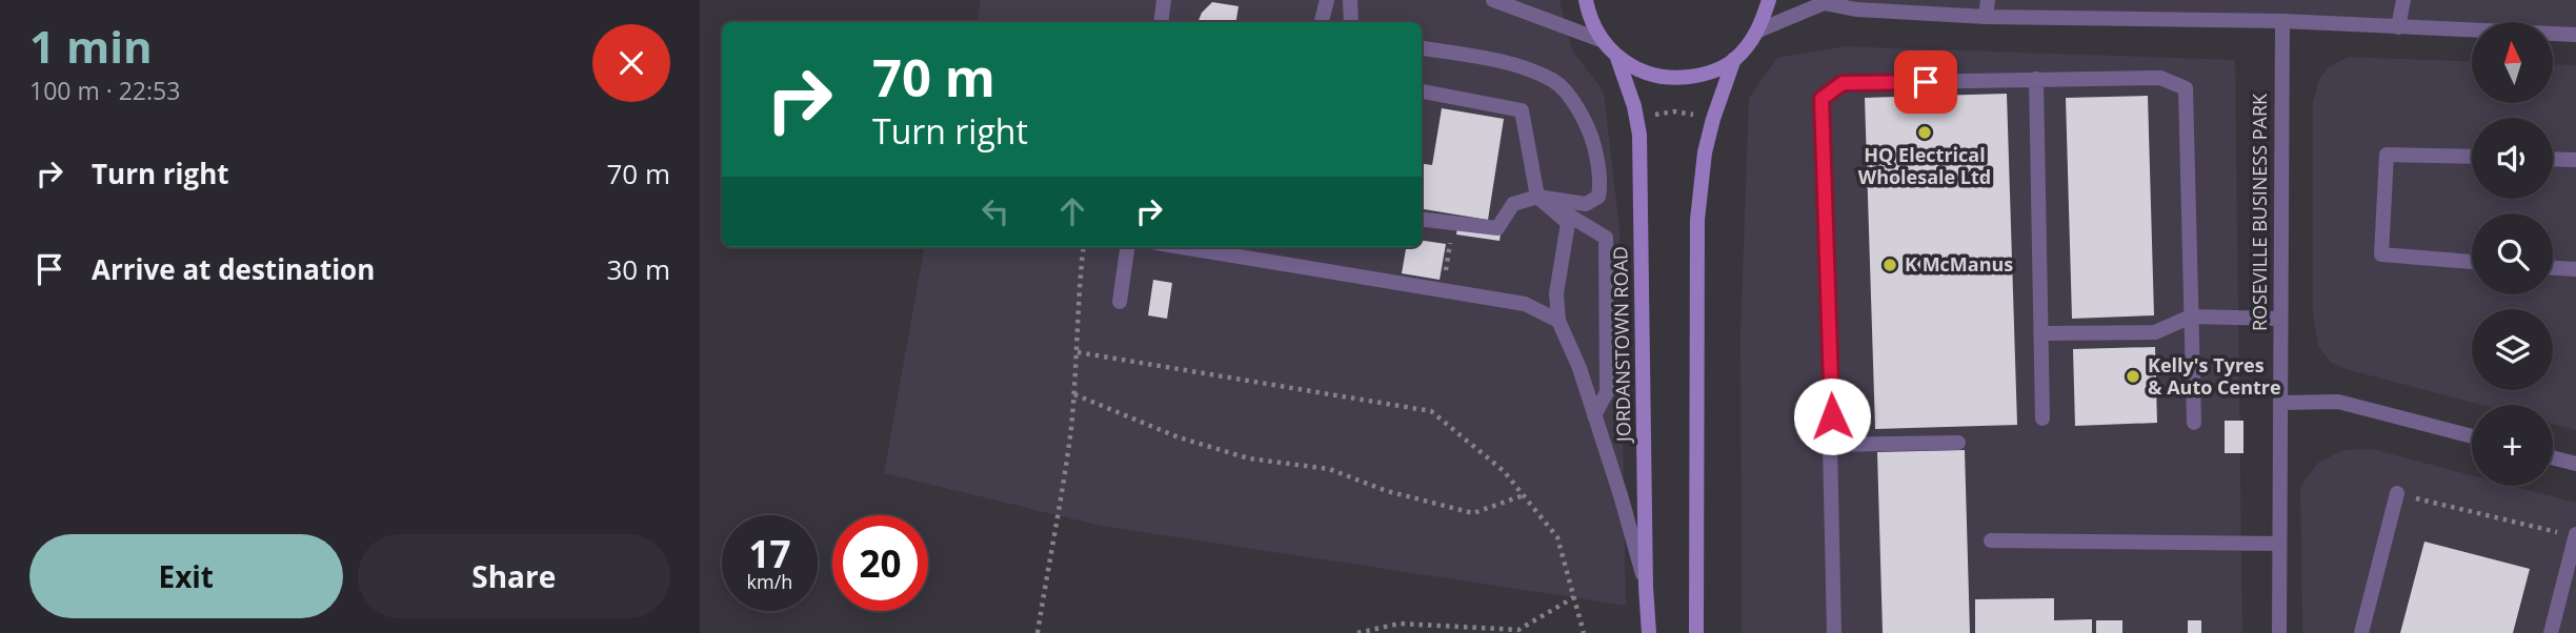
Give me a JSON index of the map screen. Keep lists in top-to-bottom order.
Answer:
{
  "streets": {
    "main road": ["JORDANSTOWN ROAD"],
    "street": ["ROSEVILLE BUSINESS PARK"]
  },
  "places": ["HQ Electrical Wholesale Ltd", "K McManus", "Kelly's Tyres & Auto Centre"],
  "north": "top",
  "page": {
    "heading": ["1 min", "100 m · 22:53"],
    "map_buttons": "+",
    "turn": ["70 m", "Turn right"],
    "list": [
      {
        "name": "Turn right",
        "value": "70 m"
      },
      {
        "name": "Arrive at destination",
        "value": "30 m"
      }
    ],
    "speed": "17 km/h",
    "limit": "20",
    "buttons": ["Exit", "Share"]
  }
}
